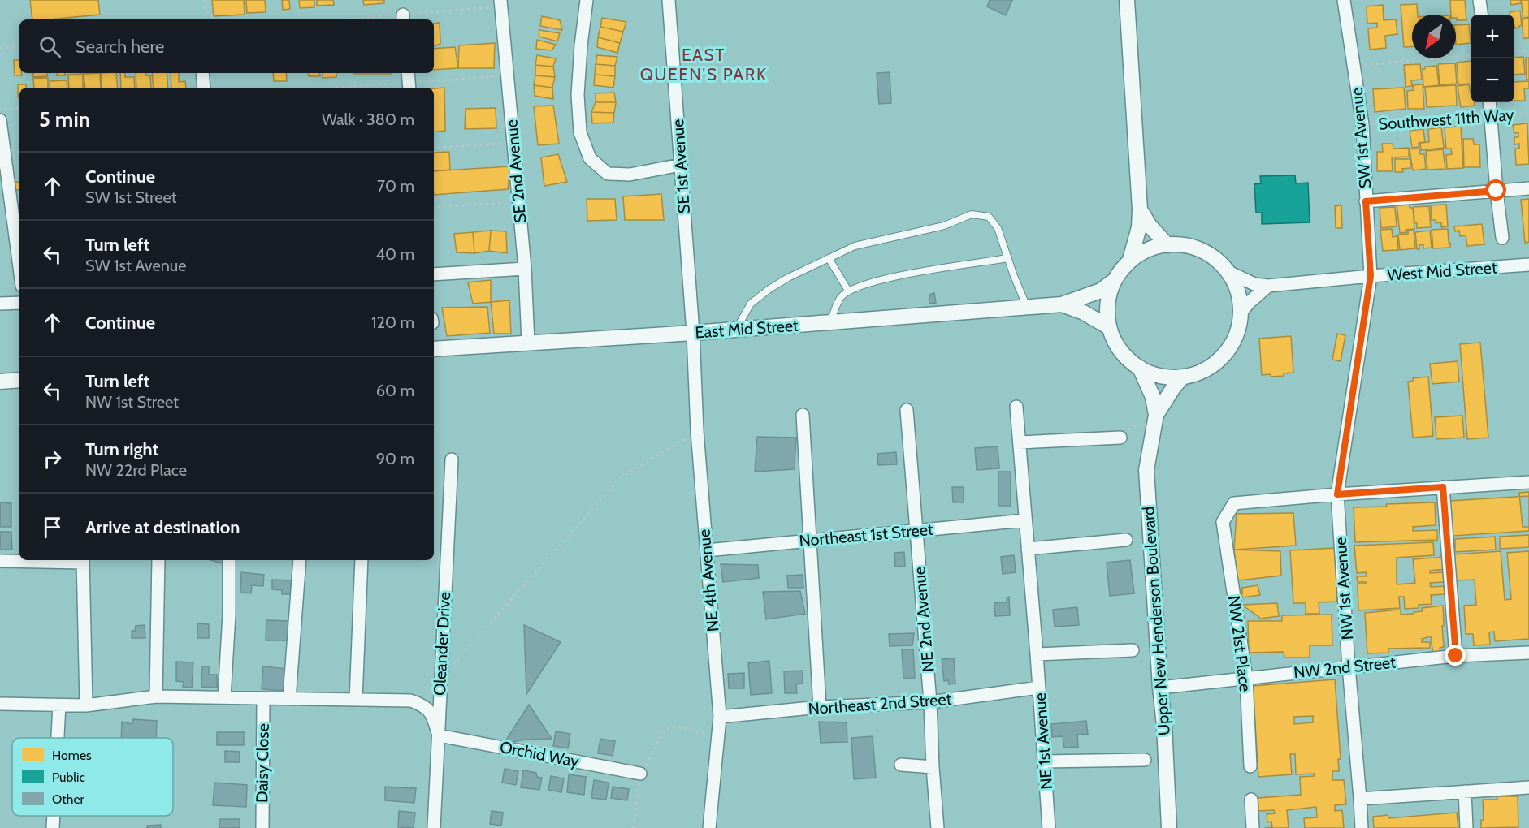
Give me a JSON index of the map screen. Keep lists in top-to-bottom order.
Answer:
{
  "streets": {
    "street": [
      "SW 1st Avenue",
      "SE 1st Avenue",
      "SE 2nd Avenue",
      "West Mid Street",
      "East Mid Street",
      "Northeast 1st Street",
      "NE 4th Avenue",
      "NW 1st Avenue",
      "NE 2nd Avenue",
      "Upper New Henderson Boulevard",
      "Oleander Drive",
      "NW 21st Place",
      "NW 2nd Street",
      "Northeast 2nd Street",
      "NE 1st Avenue",
      "Orchid Way",
      "Daisy Close"
    ],
    "path": ["Southwest 11th Way"]
  },
  "crossings": [
    ["Southwest 11th Way", "SW 1st Avenue"],
    ["SW 1st Avenue", "West Mid Street"],
    ["SW 1st Avenue", "NW 1st Avenue"],
    ["SW 1st Avenue", "NW 21st Place"],
    ["SE 1st Avenue", "East Mid Street"],
    ["SE 1st Avenue", "NE 4th Avenue"],
    ["SE 2nd Avenue", "East Mid Street"],
    ["West Mid Street", "East Mid Street"],
    ["West Mid Street", "Upper New Henderson Boulevard"],
    ["East Mid Street", "NE 4th Avenue"],
    ["East Mid Street", "Upper New Henderson Boulevard"],
    ["Northeast 1st Street", "NE 4th Avenue"],
    ["Northeast 1st Street", "NE 2nd Avenue"],
    ["Northeast 1st Street", "NE 1st Avenue"],
    ["NE 4th Avenue", "Northeast 2nd Street"],
    ["NW 1st Avenue", "NW 21st Place"],
    ["NW 1st Avenue", "NW 2nd Street"],
    ["NE 2nd Avenue", "Northeast 2nd Street"],
    ["Upper New Henderson Boulevard", "NW 2nd Street"],
    ["Oleander Drive", "Orchid Way"],
    ["NW 21st Place", "NW 2nd Street"],
    ["Northeast 2nd Street", "NE 1st Avenue"]
  ],
  "districts": ["EAST QUEEN'S PARK"],
  "legend": ["Homes", "Public", "Other"],
  "north": "bottom left",
  "page": {
    "map_buttons": ["+", "−"],
    "search": "Search here",
    "heading": ["5 min", "Walk · 380 m"],
    "list": [
      ["Continue", "SW 1st Street", "70 m"],
      ["Turn left", "SW 1st Avenue", "40 m"],
      ["Continue", "120 m"],
      ["Turn left", "NW 1st Street", "60 m"],
      ["Turn right", "NW 22rd Place", "90 m"],
      "Arrive at destination"
    ]
  }
}
